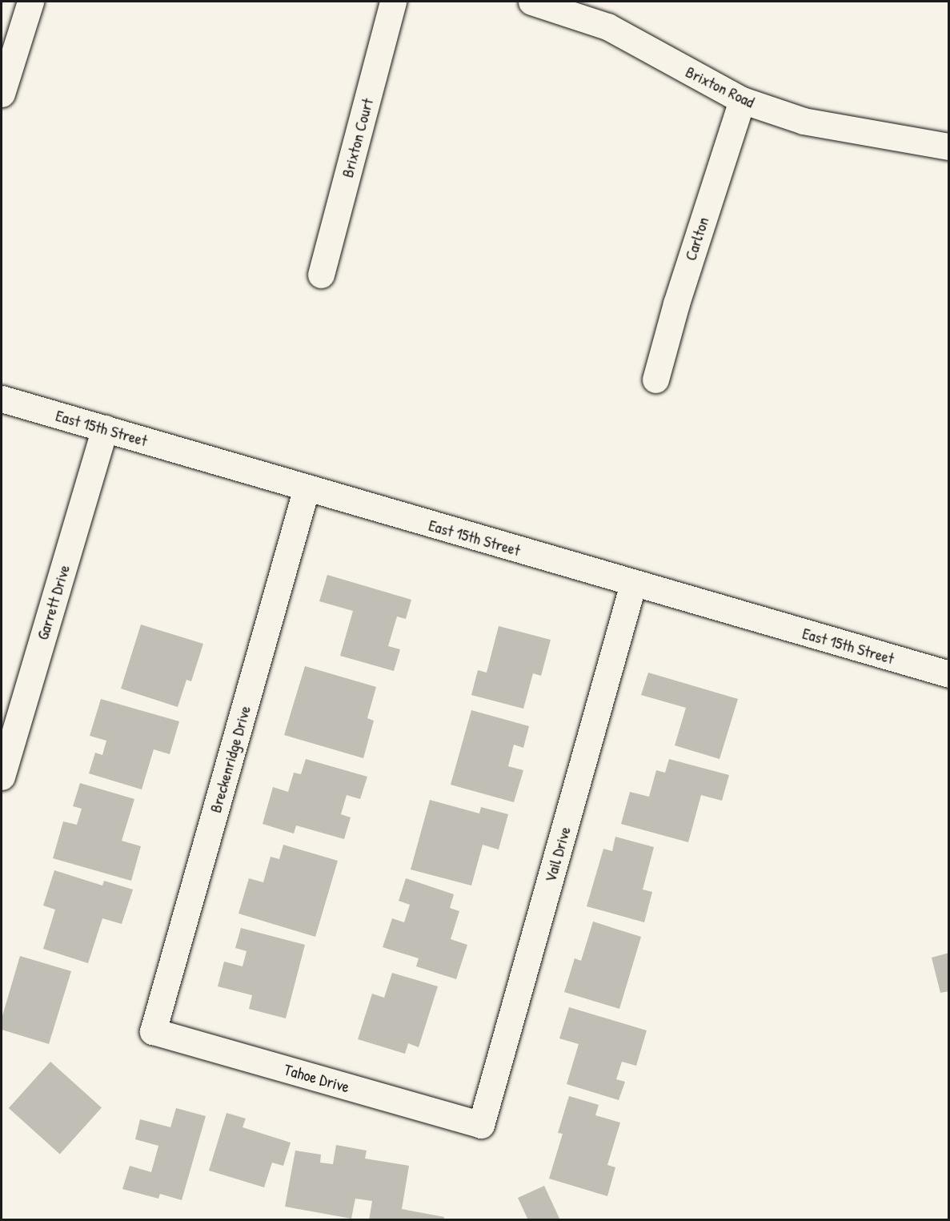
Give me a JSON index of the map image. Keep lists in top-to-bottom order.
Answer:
{
  "streets": {
    "street": [
      "Brixton Road",
      "Brixton Court",
      "Carlton",
      "East 15th Street",
      "Garrett Drive",
      "Breckenridge Drive",
      "Vail Drive",
      "Tahoe Drive"
    ]
  },
  "crossings": [
    ["Brixton Road", "Carlton"],
    ["East 15th Street", "Garrett Drive"],
    ["East 15th Street", "Breckenridge Drive"],
    ["East 15th Street", "Vail Drive"],
    ["Breckenridge Drive", "Tahoe Drive"],
    ["Vail Drive", "Tahoe Drive"]
  ]
}
